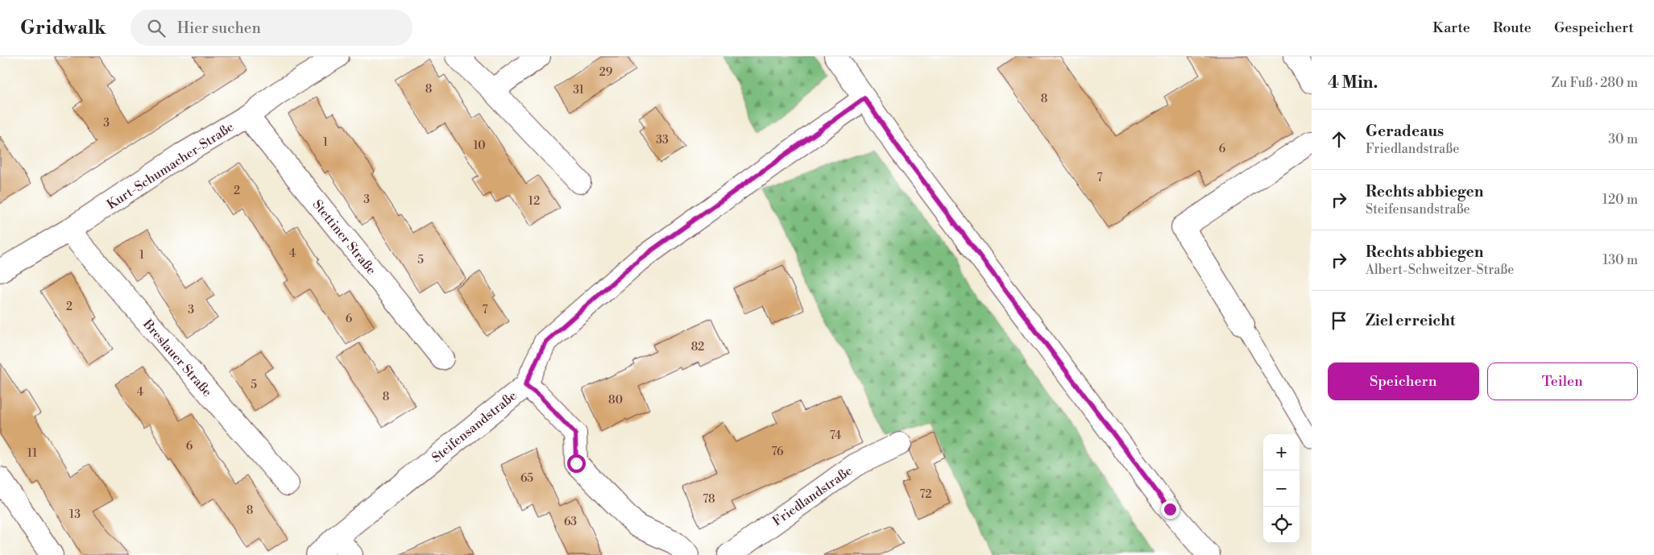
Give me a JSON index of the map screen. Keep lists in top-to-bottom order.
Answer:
{
  "streets": {
    "street": [
      "Kurt-Schumacher-Straße",
      "Stettiner Straße",
      "Breslauer Straße",
      "Steifensandstraße",
      "Friedlandstraße"
    ]
  },
  "crossings": [
    ["Kurt-Schumacher-Straße", "Stettiner Straße"],
    ["Kurt-Schumacher-Straße", "Breslauer Straße"]
  ],
  "house_numbers": [
    "29",
    "8",
    "31",
    "8",
    "3",
    "33",
    "1",
    "10",
    "6",
    "7",
    "2",
    "3",
    "12",
    "4",
    "1",
    "5",
    "2",
    "3",
    "7",
    "6",
    "82",
    "5",
    "4",
    "8",
    "80",
    "74",
    "6",
    "76",
    "11",
    "65",
    "72",
    "78",
    "8",
    "13",
    "63"
  ],
  "page": {
    "header": "Gridwalk",
    "search": "Hier suchen",
    "nav": ["Karte", "Route", "Gespeichert"],
    "heading": ["4 Min.", "Zu Fuß · 280 m"],
    "list": [
      ["Geradeaus", "Friedlandstraße", "30 m"],
      ["Rechts abbiegen", "Steifensandstraße", "120 m"],
      ["Rechts abbiegen", "Albert-Schweitzer-Straße", "130 m"],
      "Ziel erreicht"
    ],
    "buttons": ["Speichern", "Teilen"],
    "map_buttons": ["+", "−"]
  }
}
